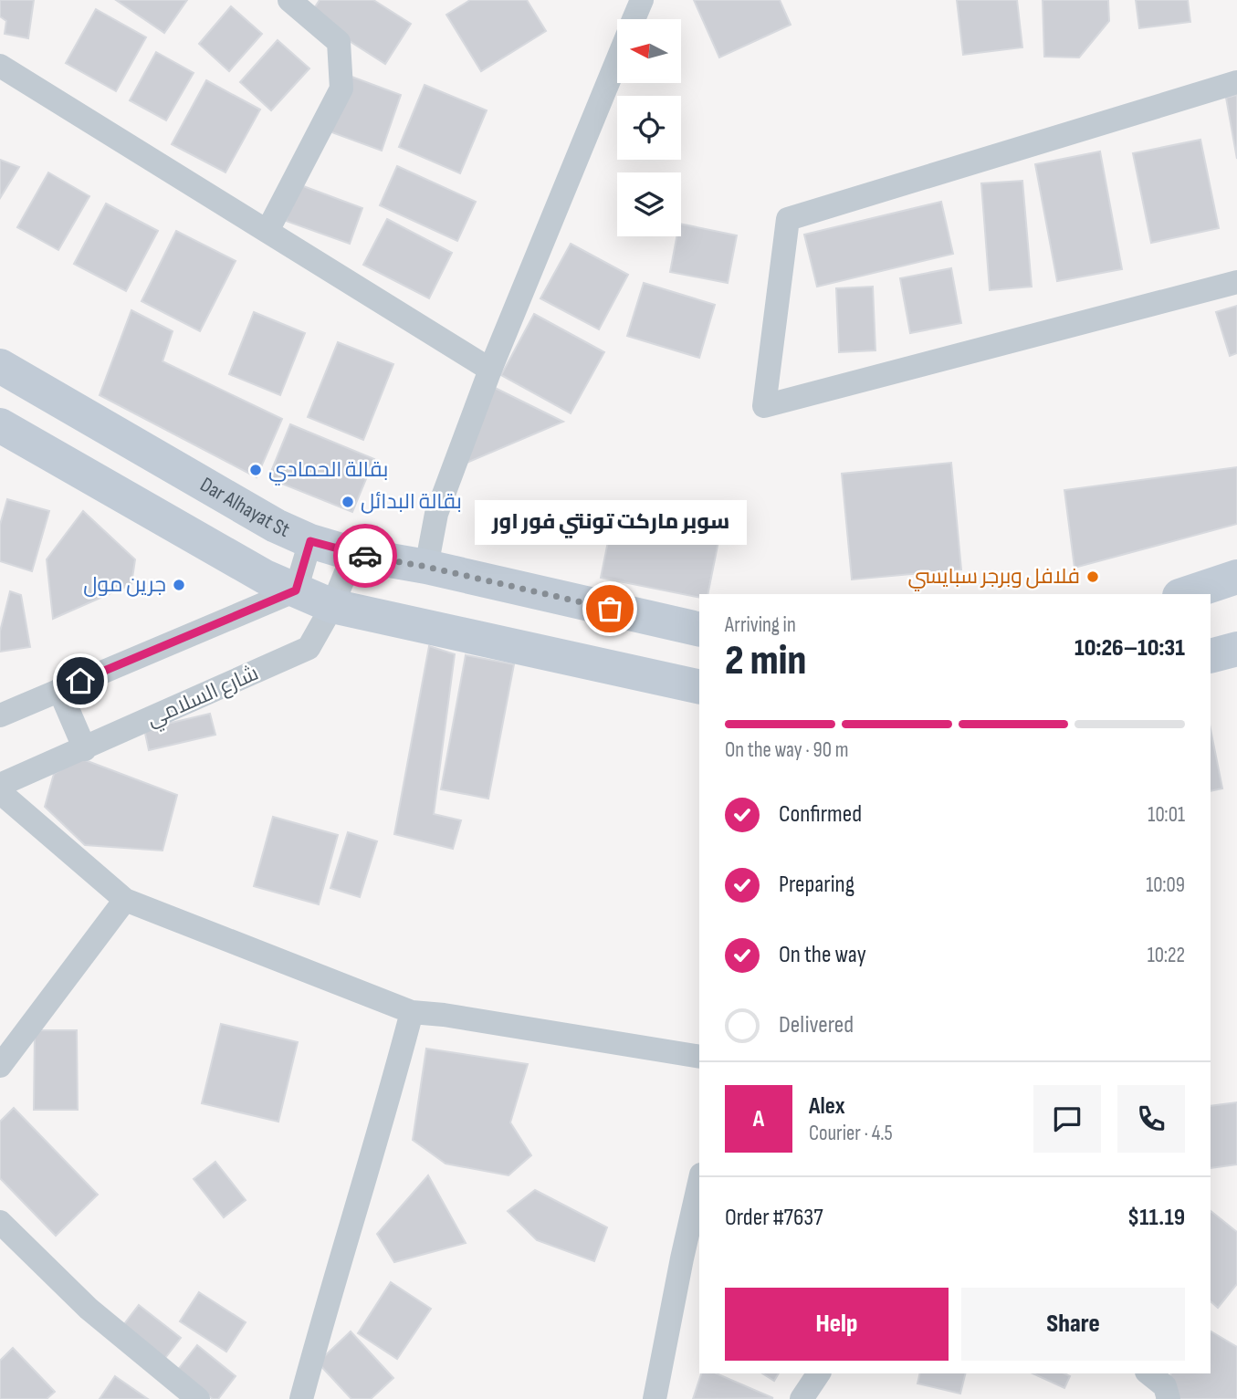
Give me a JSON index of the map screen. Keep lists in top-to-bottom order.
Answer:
{
  "streets": {
    "main road": ["Dar Alhayat St"],
    "street": ["شارع السلامي"]
  },
  "crossings": [
    ["Dar Alhayat St", "شارع السلامي"]
  ],
  "places": [
    "بقالة الحمادي",
    "بقالة البدائل",
    "فلافل وبرجر سبايسي",
    "جرين مول",
    "سوبر ماركت تونتي فور اور"
  ],
  "north": "left",
  "page": {
    "bubble": "سوبر ماركت تونتي فور اور",
    "heading": ["2 min", "Arriving in", "10:26–10:31"],
    "panel": [
      "Alex",
      "Courier · 4.5",
      "Order #7637",
      "$11.19"
    ],
    "bar": "On the way · 90 m",
    "list": [
      ["Confirmed", "10:01"],
      ["Preparing", "10:09"],
      ["On the way", "10:22"],
      "Delivered"
    ],
    "round": "A",
    "buttons": ["Help", "Share"]
  }
}
